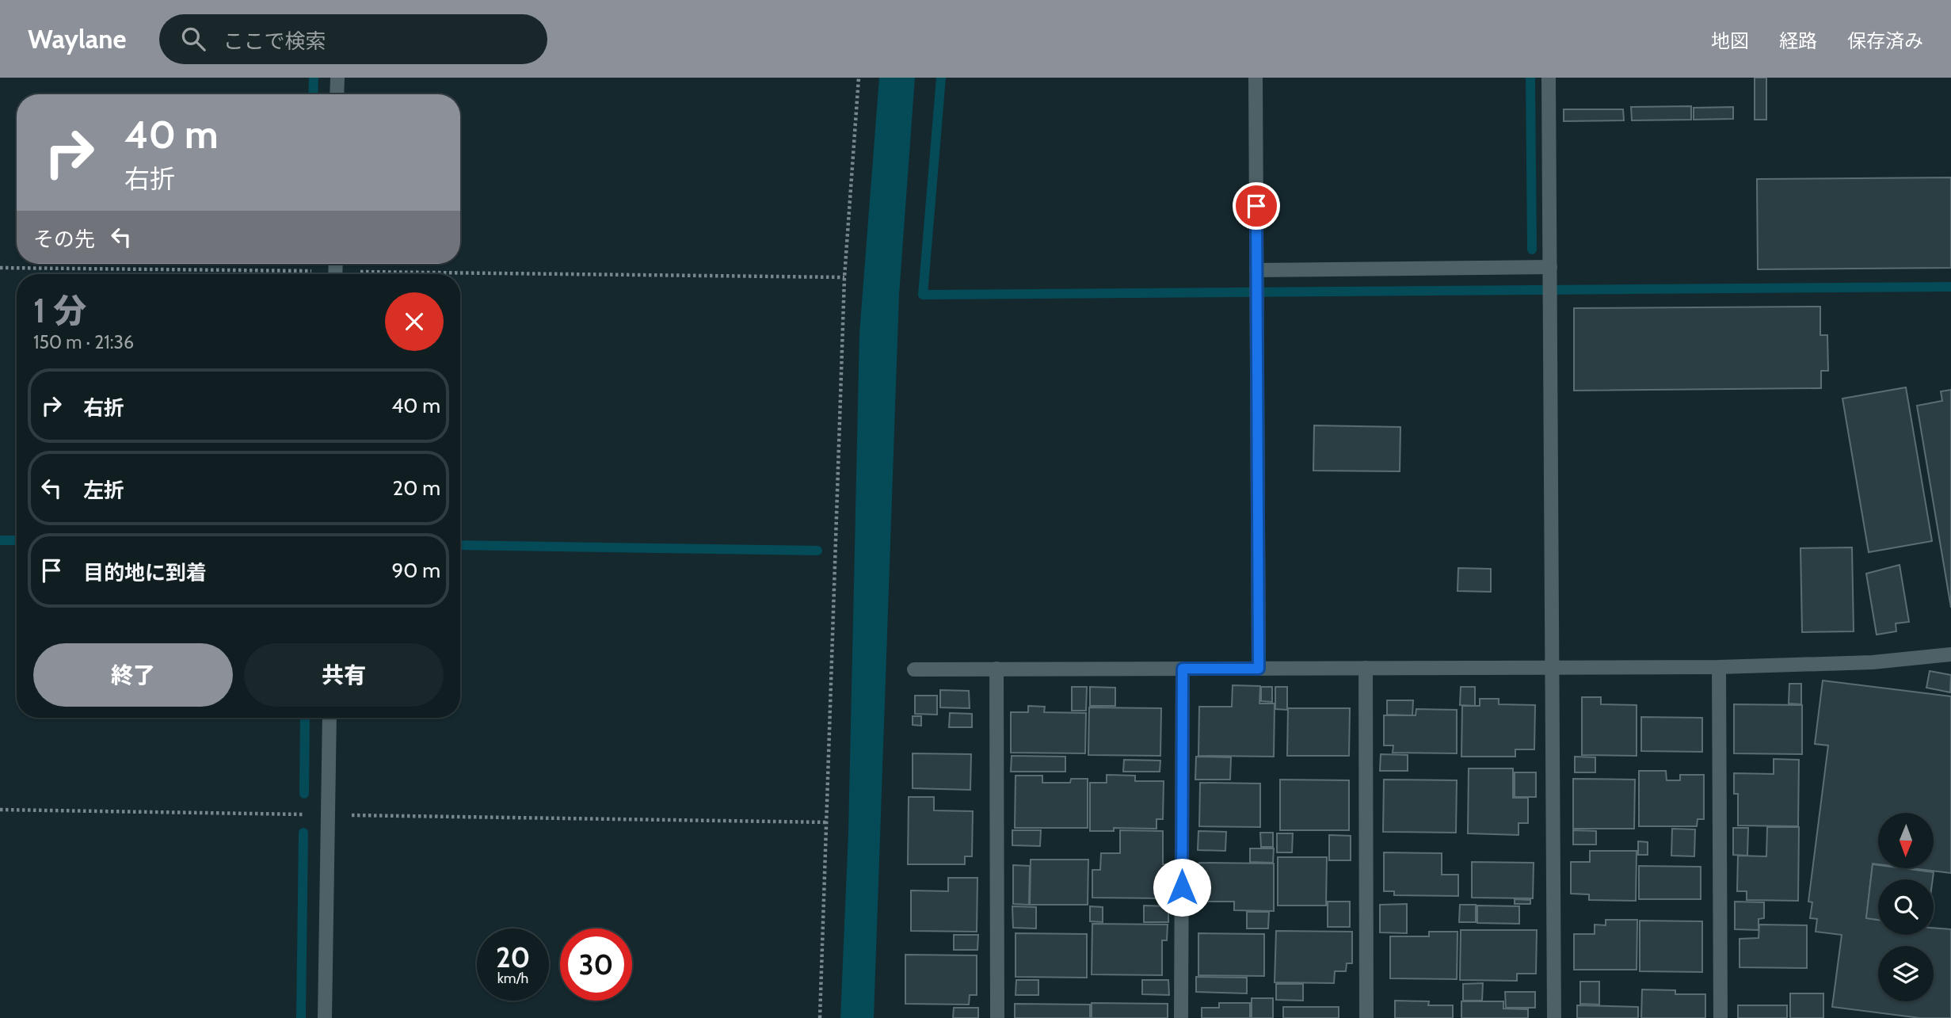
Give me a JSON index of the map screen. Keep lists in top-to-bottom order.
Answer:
{
  "north": "bottom",
  "page": {
    "header": "Waylane",
    "search": "ここで検索",
    "nav": ["地図", "経路", "保存済み"],
    "turn": ["40 m", "右折"],
    "then": "その先",
    "heading": ["1 分", "150 m · 21:36"],
    "list": [
      {
        "name": "右折",
        "value": "40 m"
      },
      {
        "name": "左折",
        "value": "20 m"
      },
      {
        "name": "目的地に到着",
        "value": "90 m"
      }
    ],
    "buttons": ["終了", "共有"],
    "speed": "20 km/h",
    "limit": "30"
  }
}
